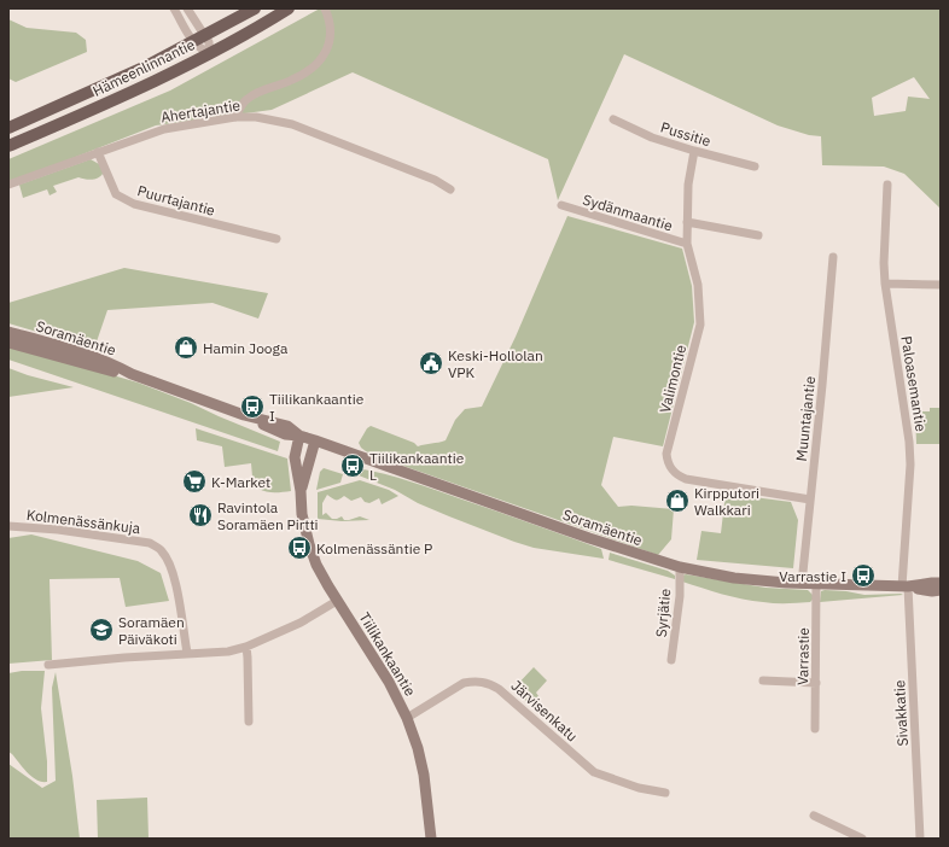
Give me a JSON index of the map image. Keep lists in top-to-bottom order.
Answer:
{
  "streets": {
    "main road": ["Hämeenlinnantie"],
    "street": [
      "Ahertajantie",
      "Pussitie",
      "Puurtajantie",
      "Sydänmaantie",
      "Soramäentie",
      "Valimontie",
      "Paloasemantie",
      "Muuntajantie",
      "Kolmenässänkuja",
      "Syrjätie",
      "Tiilikankaantie",
      "Varrastie",
      "Järvisenkatu",
      "Sivakkatie"
    ]
  },
  "crossings": [
    ["Ahertajantie", "Puurtajantie"],
    ["Pussitie", "Valimontie"],
    ["Sydänmaantie", "Valimontie"],
    ["Soramäentie", "Paloasemantie"],
    ["Soramäentie", "Muuntajantie"],
    ["Soramäentie", "Syrjätie"],
    ["Soramäentie", "Tiilikankaantie"],
    ["Soramäentie", "Varrastie"],
    ["Soramäentie", "Sivakkatie"],
    ["Valimontie", "Muuntajantie"],
    ["Paloasemantie", "Sivakkatie"],
    ["Tiilikankaantie", "Järvisenkatu"]
  ],
  "places": {
    "shop": ["Hamin Jooga", "Kirpputori Walkkari"],
    "public building": ["Keski-Hollolan VPK"],
    "bus stop": [
      "Tiilikankaantie I",
      "Tiilikankaantie L",
      "Kolmenässäntie P",
      "Varrastie I"
    ],
    "supermarket": ["K-Market"],
    "restaurant": ["Ravintola Soramäen Pirtti"],
    "school or university": ["Soramäen Päiväkoti"]
  }
}
